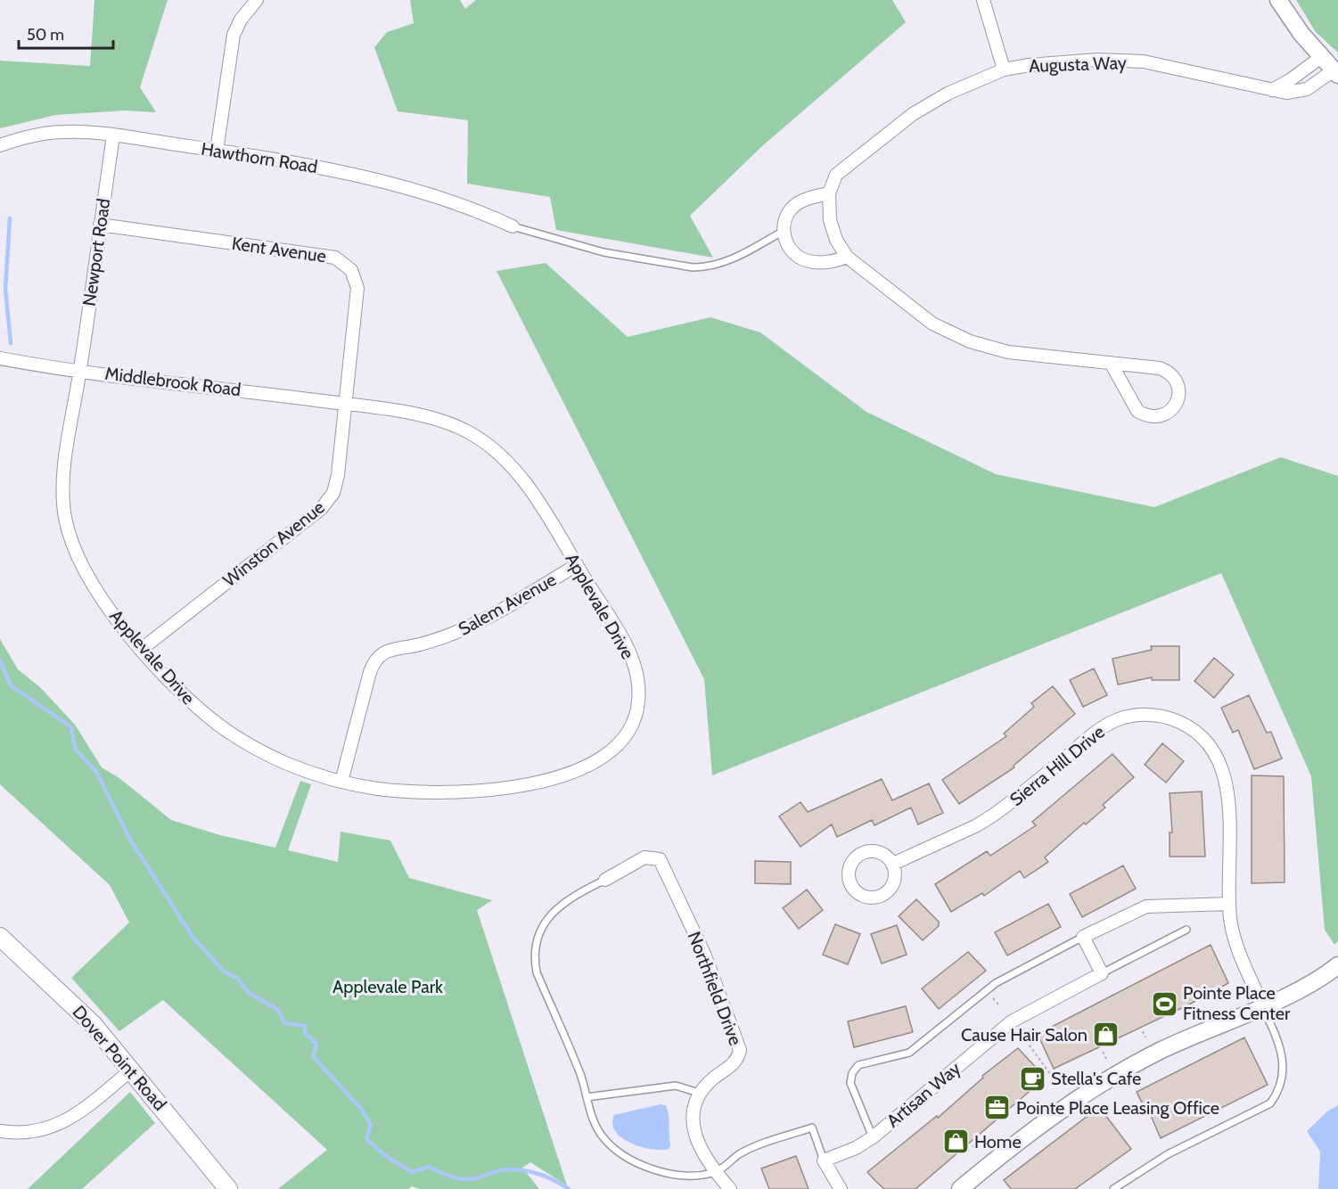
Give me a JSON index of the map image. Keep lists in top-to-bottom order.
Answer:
{
  "streets": {
    "main road": ["Dover Point Road"],
    "street": [
      "Augusta Way",
      "Hawthorn Road",
      "Kent Avenue",
      "Newport Road",
      "Middlebrook Road",
      "Winston Avenue",
      "Salem Avenue",
      "Applevale Drive",
      "Sierra Hill Drive",
      "Northfield Drive",
      "Artisan Way"
    ]
  },
  "crossings": [
    ["Hawthorn Road", "Newport Road"],
    ["Kent Avenue", "Newport Road"],
    ["Kent Avenue", "Middlebrook Road"],
    ["Kent Avenue", "Winston Avenue"],
    ["Kent Avenue", "Applevale Drive"],
    ["Newport Road", "Middlebrook Road"],
    ["Newport Road", "Applevale Drive"],
    ["Middlebrook Road", "Winston Avenue"],
    ["Middlebrook Road", "Applevale Drive"],
    ["Winston Avenue", "Applevale Drive"],
    ["Salem Avenue", "Applevale Drive"]
  ],
  "parks": ["Applevale Park"],
  "places": {
    "sports": ["Pointe Place Fitness Center"],
    "shop": ["Cause Hair Salon", "Home"],
    "cafe": ["Stella's Cafe"],
    "office": ["Pointe Place Leasing Office"]
  },
  "scale_bar": "50 m"
}
